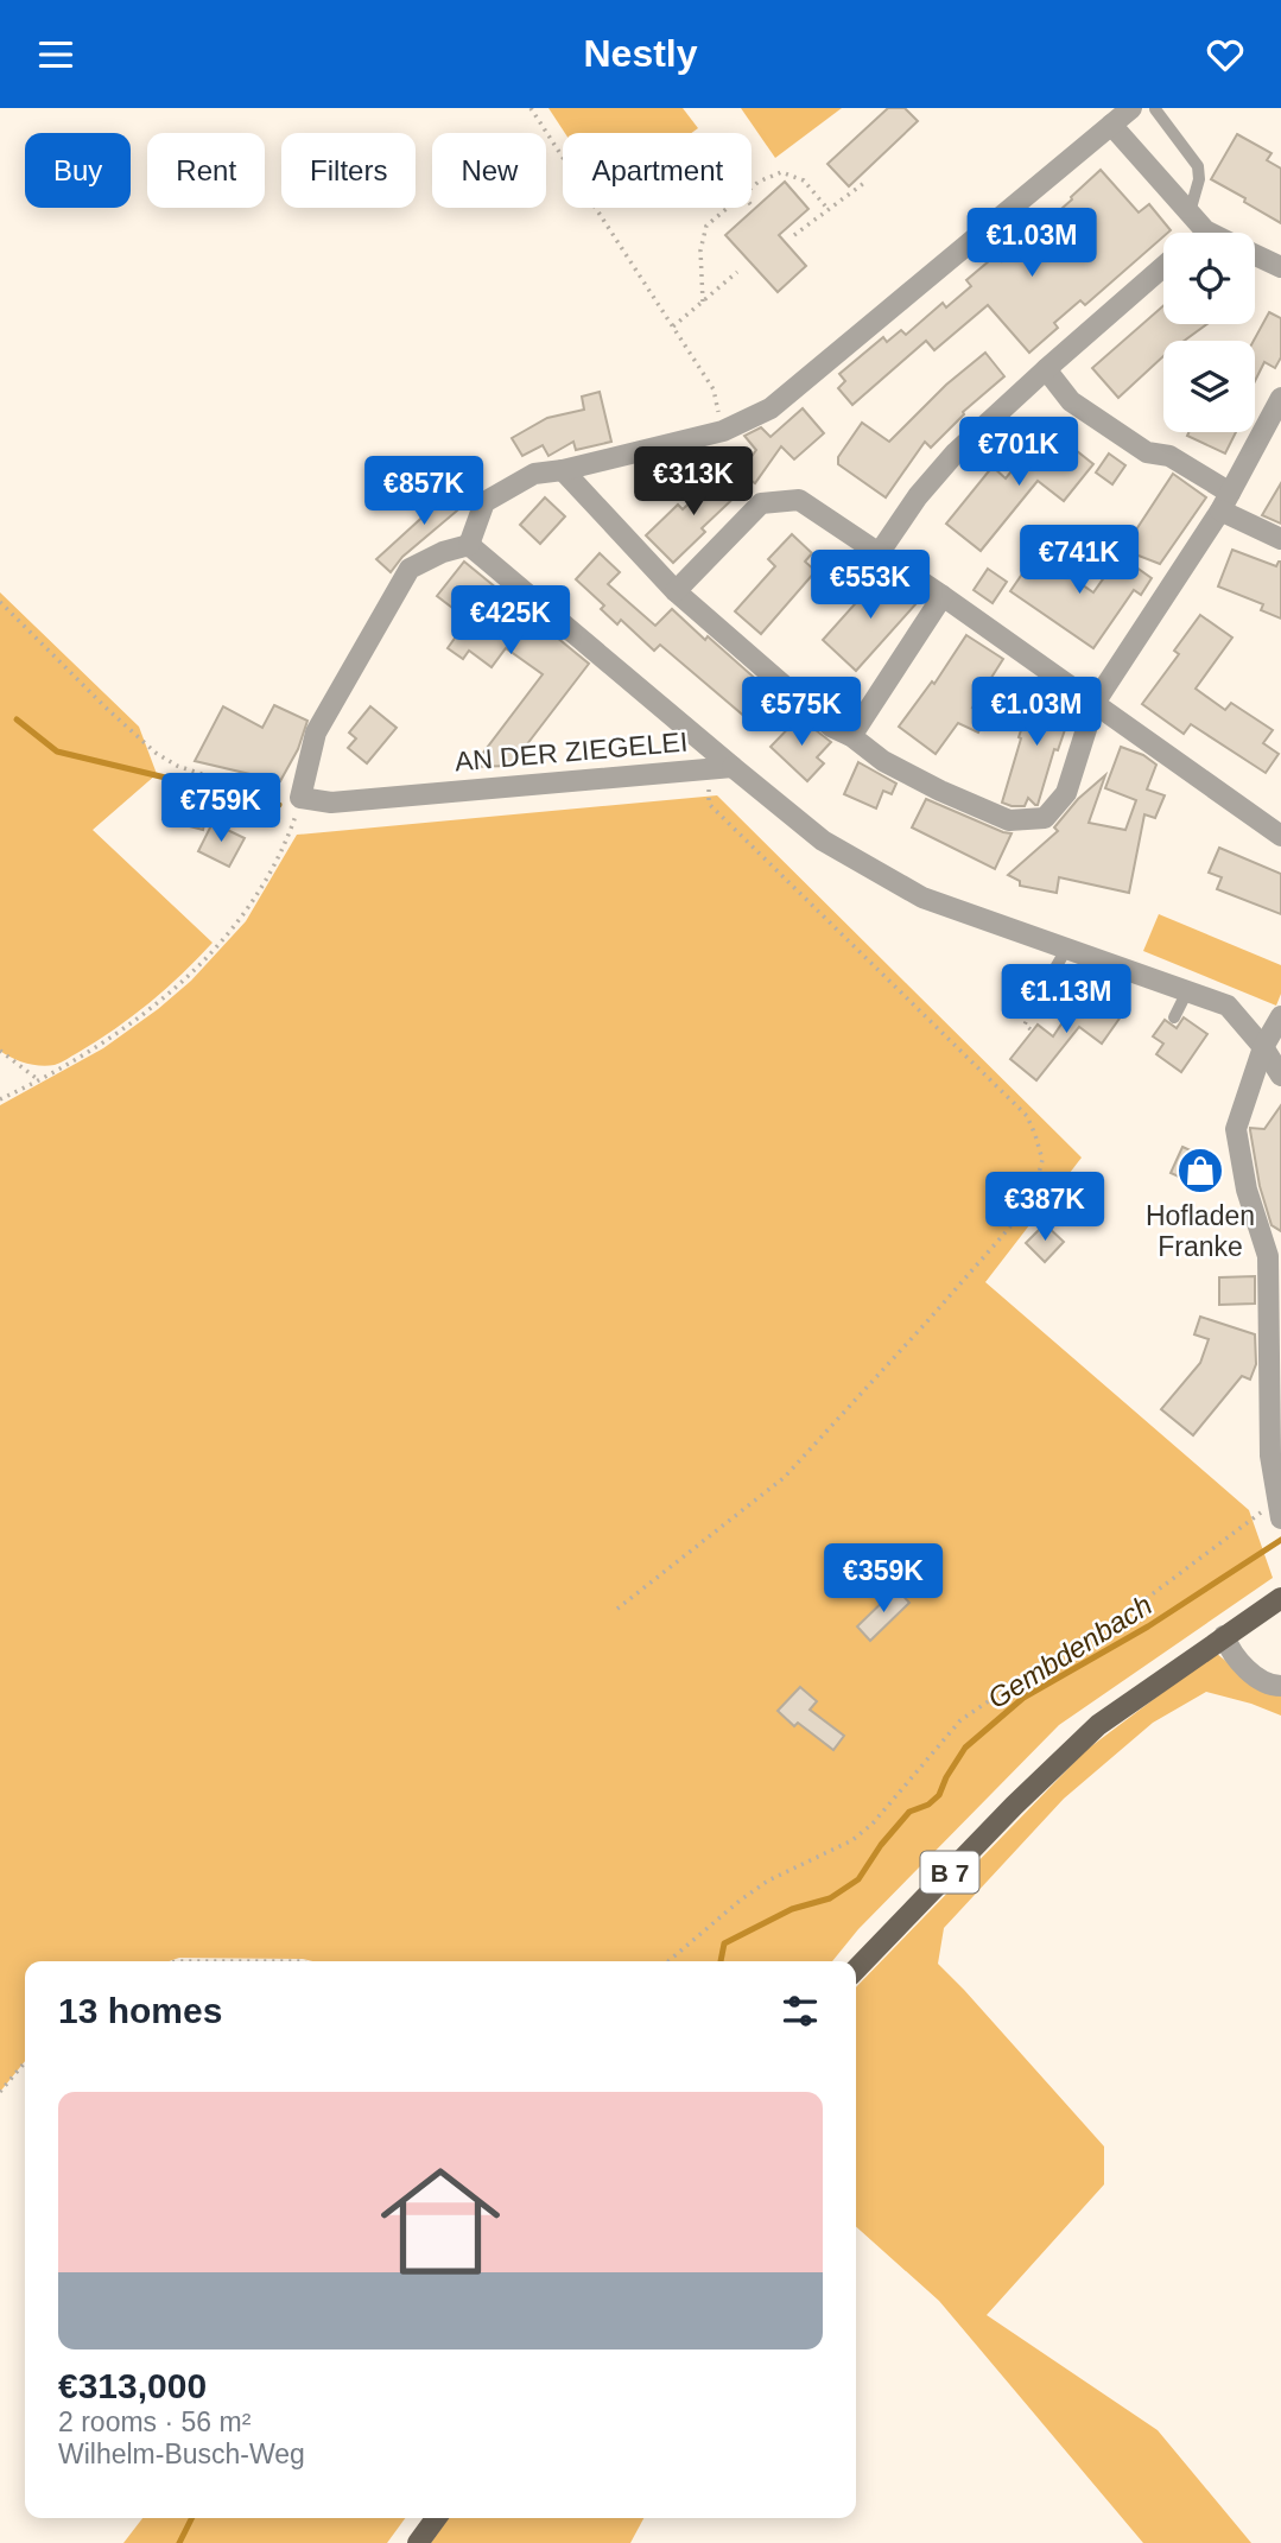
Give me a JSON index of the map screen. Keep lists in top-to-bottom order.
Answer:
{
  "streets": {
    "main road": ["B 7"],
    "street": ["AN DER ZIEGELEI"]
  },
  "water": ["Gembdenbach"],
  "places": {
    "shop": ["Hofladen Franke"]
  },
  "page": {
    "header": "Nestly",
    "chip": [
      "Buy",
      "Rent",
      "Filters",
      "New",
      "Apartment"
    ],
    "price": [
      "€1.03M",
      "€701K",
      "€313K",
      "€857K",
      "€741K",
      "€553K",
      "€425K",
      "€575K",
      "€1.03M",
      "€759K",
      "€1.13M",
      "€387K",
      "€359K"
    ],
    "heading": "13 homes",
    "list": [
      {
        "name": "€313,000",
        "note": "2 rooms · 56 m² · Wilhelm-Busch-Weg"
      }
    ]
  }
}
